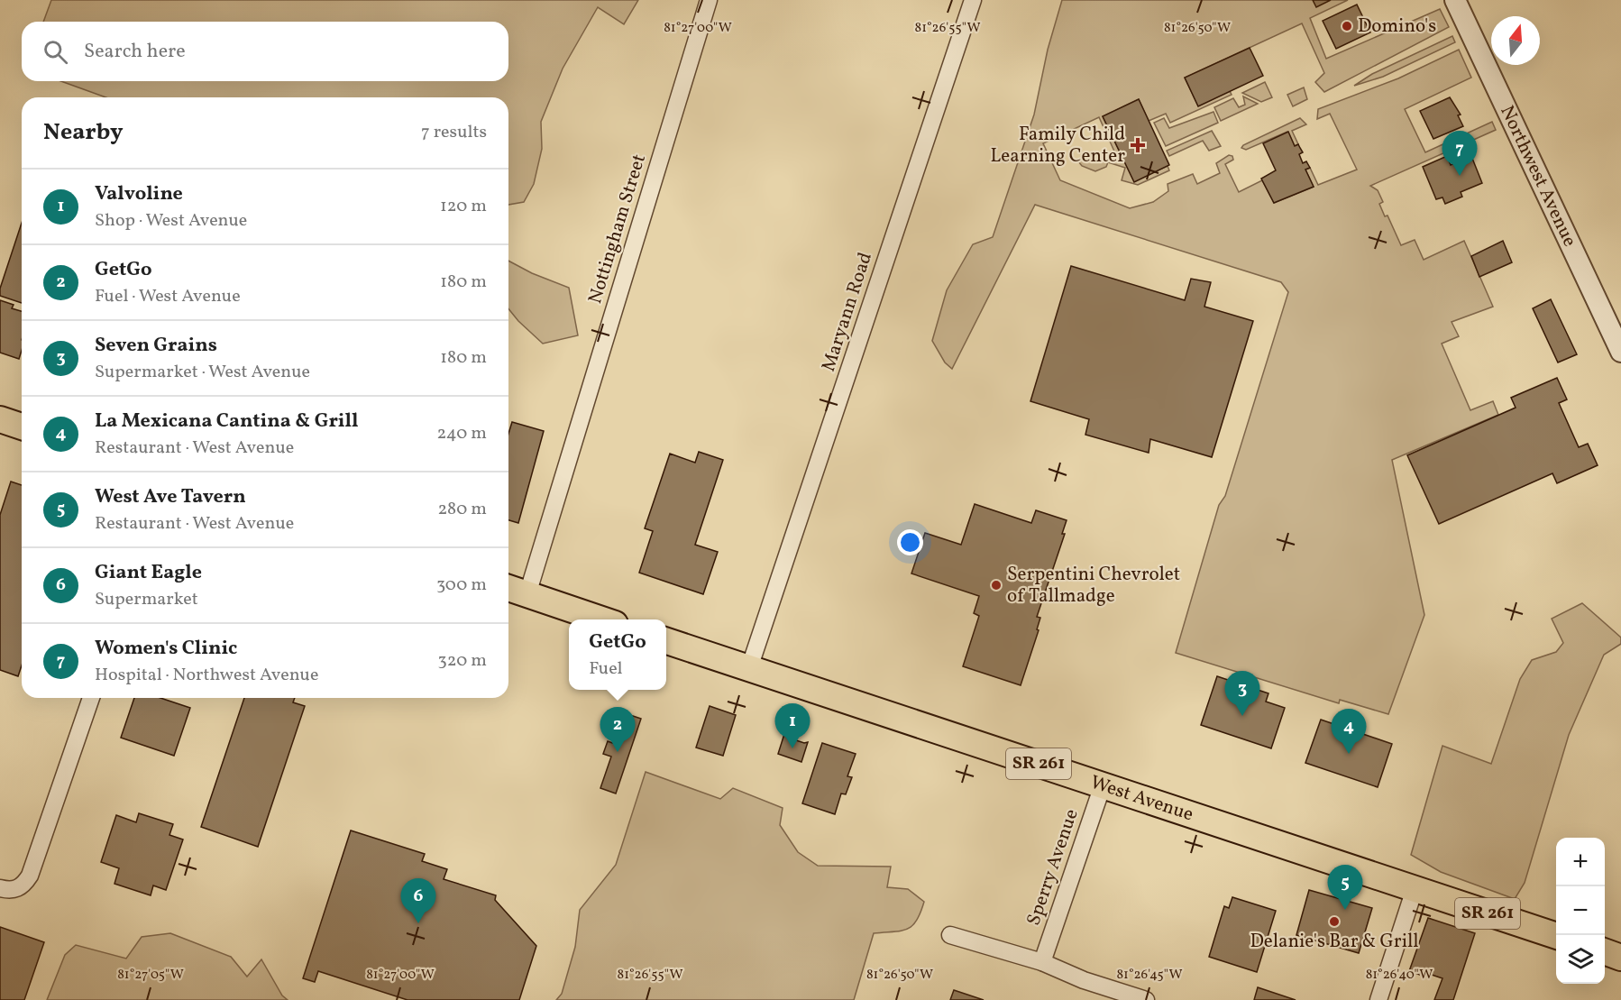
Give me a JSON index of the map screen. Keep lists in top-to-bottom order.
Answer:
{
  "streets": {
    "main road": ["SR 261", "West Avenue"],
    "street": [
      "Northwest Avenue",
      "Nottingham Street",
      "Maryann Road",
      "Sperry Avenue"
    ]
  },
  "crossings": [
    ["Maryann Road", "West Avenue"],
    ["West Avenue", "Sperry Avenue"]
  ],
  "places": {
    "other": ["Domino's", "Serpentini Chevrolet of Tallmadge", "Delanie's Bar & Grill"],
    "health": ["Family Child Learning Center"]
  },
  "north": "top",
  "page": {
    "search": "Search here",
    "heading": ["Nearby", "7 results"],
    "pins": [
      "7",
      "3",
      "1",
      "2",
      "4",
      "5",
      "6"
    ],
    "list": [
      {
        "mark": "1",
        "name": "Valvoline",
        "note": "Shop · West Avenue",
        "value": "120 m"
      },
      {
        "mark": "2",
        "name": "GetGo",
        "note": "Fuel · West Avenue",
        "value": "180 m"
      },
      {
        "mark": "3",
        "name": "Seven Grains",
        "note": "Supermarket · West Avenue",
        "value": "180 m"
      },
      {
        "mark": "4",
        "name": "La Mexicana Cantina & Grill",
        "note": "Restaurant · West Avenue",
        "value": "240 m"
      },
      {
        "mark": "5",
        "name": "West Ave Tavern",
        "note": "Restaurant · West Avenue",
        "value": "280 m"
      },
      {
        "mark": "6",
        "name": "Giant Eagle",
        "note": "Supermarket",
        "value": "300 m"
      },
      {
        "mark": "7",
        "name": "Women's Clinic",
        "note": "Hospital · Northwest Avenue",
        "value": "320 m"
      }
    ],
    "popup": ["GetGo", "Fuel"],
    "map_buttons": ["+", "−"]
  },
  "coordinates": [
    "81°27'00\"W",
    "81°26'55\"W",
    "81°26'50\"W",
    "81°27'05\"W",
    "81°26'45\"W",
    "81°26'40\"W"
  ]
}
